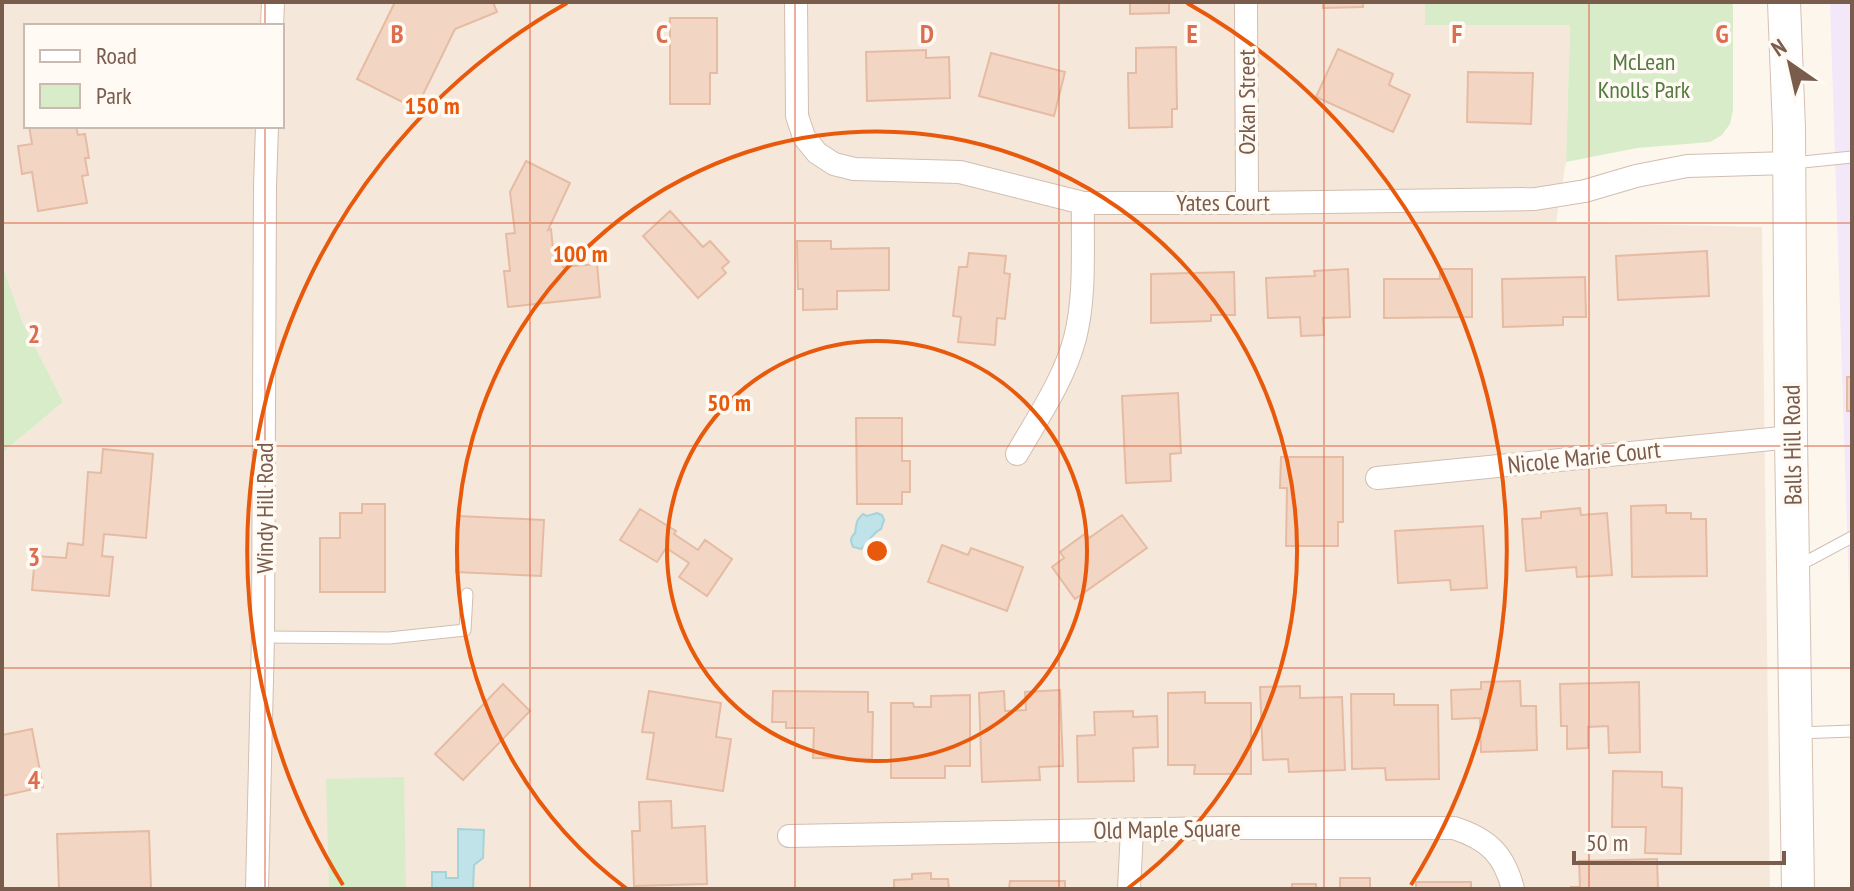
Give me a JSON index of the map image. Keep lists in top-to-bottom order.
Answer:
{
  "streets": {
    "street": [
      "Ozkan Street",
      "Yates Court",
      "Balls Hill Road",
      "Nicole Marie Court",
      "Windy Hill Road",
      "Old Maple Square"
    ]
  },
  "crossings": [
    ["Ozkan Street", "Yates Court"],
    ["Yates Court", "Balls Hill Road"],
    ["Balls Hill Road", "Nicole Marie Court"]
  ],
  "parks": ["McLean Knolls Park"],
  "legend": ["Road", "Park"],
  "scale_bar": "50 m",
  "north": "top left",
  "grid": {
    "columns": [
      "B",
      "C",
      "D",
      "E",
      "F",
      "G"
    ],
    "rows": ["2", "3", "4"]
  },
  "rings": ["150 m", "100 m", "50 m"]
}
